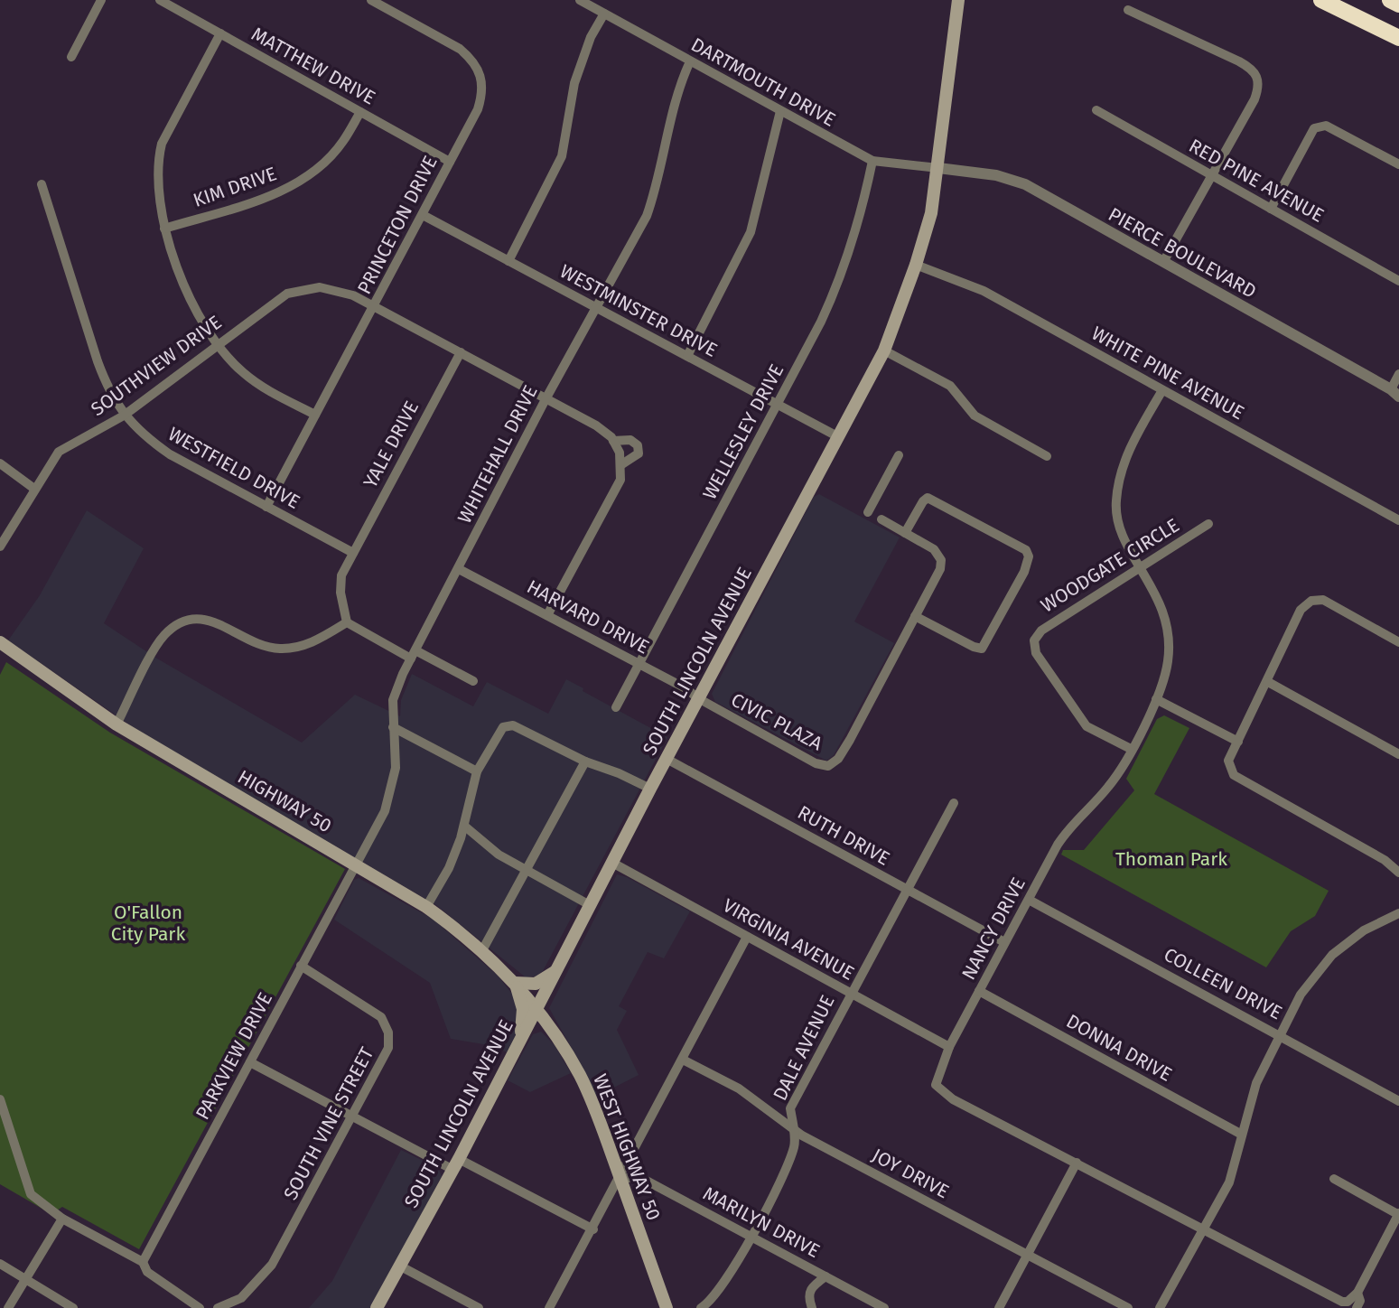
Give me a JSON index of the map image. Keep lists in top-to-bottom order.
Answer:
{
  "streets": {
    "main road": ["SOUTH LINCOLN AVENUE", "HIGHWAY 50", "WEST HIGHWAY 50"],
    "street": [
      "MATTHEW DRIVE",
      "DARTMOUTH DRIVE",
      "RED PINE AVENUE",
      "KIM DRIVE",
      "PRINCETON DRIVE",
      "PIERCE BOULEVARD",
      "WESTMINSTER DRIVE",
      "SOUTHVIEW DRIVE",
      "WHITE PINE AVENUE",
      "WELLESLEY DRIVE",
      "YALE DRIVE",
      "WHITEHALL DRIVE",
      "WESTFIELD DRIVE",
      "WOODGATE CIRCLE",
      "HARVARD DRIVE",
      "CIVIC PLAZA",
      "RUTH DRIVE",
      "NANCY DRIVE",
      "VIRGINIA AVENUE",
      "COLLEEN DRIVE",
      "DALE AVENUE",
      "DONNA DRIVE",
      "PARKVIEW DRIVE",
      "SOUTH VINE STREET",
      "JOY DRIVE",
      "MARILYN DRIVE"
    ]
  },
  "crossings": [
    ["MATTHEW DRIVE", "KIM DRIVE"],
    ["MATTHEW DRIVE", "PRINCETON DRIVE"],
    ["DARTMOUTH DRIVE", "PIERCE BOULEVARD"],
    ["DARTMOUTH DRIVE", "WELLESLEY DRIVE"],
    ["DARTMOUTH DRIVE", "WHITEHALL DRIVE"],
    ["DARTMOUTH DRIVE", "SOUTH LINCOLN AVENUE"],
    ["PRINCETON DRIVE", "WESTMINSTER DRIVE"],
    ["PRINCETON DRIVE", "SOUTHVIEW DRIVE"],
    ["PRINCETON DRIVE", "WESTFIELD DRIVE"],
    ["PIERCE BOULEVARD", "SOUTH LINCOLN AVENUE"],
    ["WESTMINSTER DRIVE", "WELLESLEY DRIVE"],
    ["WESTMINSTER DRIVE", "WHITEHALL DRIVE"],
    ["WESTMINSTER DRIVE", "SOUTH LINCOLN AVENUE"],
    ["SOUTHVIEW DRIVE", "YALE DRIVE"],
    ["SOUTHVIEW DRIVE", "WHITEHALL DRIVE"],
    ["SOUTHVIEW DRIVE", "WESTFIELD DRIVE"],
    ["WHITE PINE AVENUE", "SOUTH LINCOLN AVENUE"],
    ["WHITE PINE AVENUE", "NANCY DRIVE"],
    ["WELLESLEY DRIVE", "HARVARD DRIVE"],
    ["YALE DRIVE", "WESTFIELD DRIVE"],
    ["WHITEHALL DRIVE", "HARVARD DRIVE"],
    ["WHITEHALL DRIVE", "HIGHWAY 50"],
    ["WHITEHALL DRIVE", "PARKVIEW DRIVE"],
    ["WOODGATE CIRCLE", "NANCY DRIVE"],
    ["HARVARD DRIVE", "SOUTH LINCOLN AVENUE"],
    ["HARVARD DRIVE", "CIVIC PLAZA"],
    ["SOUTH LINCOLN AVENUE", "CIVIC PLAZA"],
    ["SOUTH LINCOLN AVENUE", "HIGHWAY 50"],
    ["SOUTH LINCOLN AVENUE", "RUTH DRIVE"],
    ["SOUTH LINCOLN AVENUE", "VIRGINIA AVENUE"],
    ["SOUTH LINCOLN AVENUE", "WEST HIGHWAY 50"],
    ["HIGHWAY 50", "PARKVIEW DRIVE"],
    ["HIGHWAY 50", "WEST HIGHWAY 50"],
    ["RUTH DRIVE", "NANCY DRIVE"],
    ["RUTH DRIVE", "DALE AVENUE"],
    ["NANCY DRIVE", "VIRGINIA AVENUE"],
    ["NANCY DRIVE", "COLLEEN DRIVE"],
    ["NANCY DRIVE", "DONNA DRIVE"],
    ["VIRGINIA AVENUE", "DALE AVENUE"],
    ["DALE AVENUE", "JOY DRIVE"],
    ["DALE AVENUE", "MARILYN DRIVE"],
    ["PARKVIEW DRIVE", "SOUTH VINE STREET"],
    ["WEST HIGHWAY 50", "MARILYN DRIVE"]
  ],
  "parks": ["Thoman Park", "O'Fallon City Park"]
}
